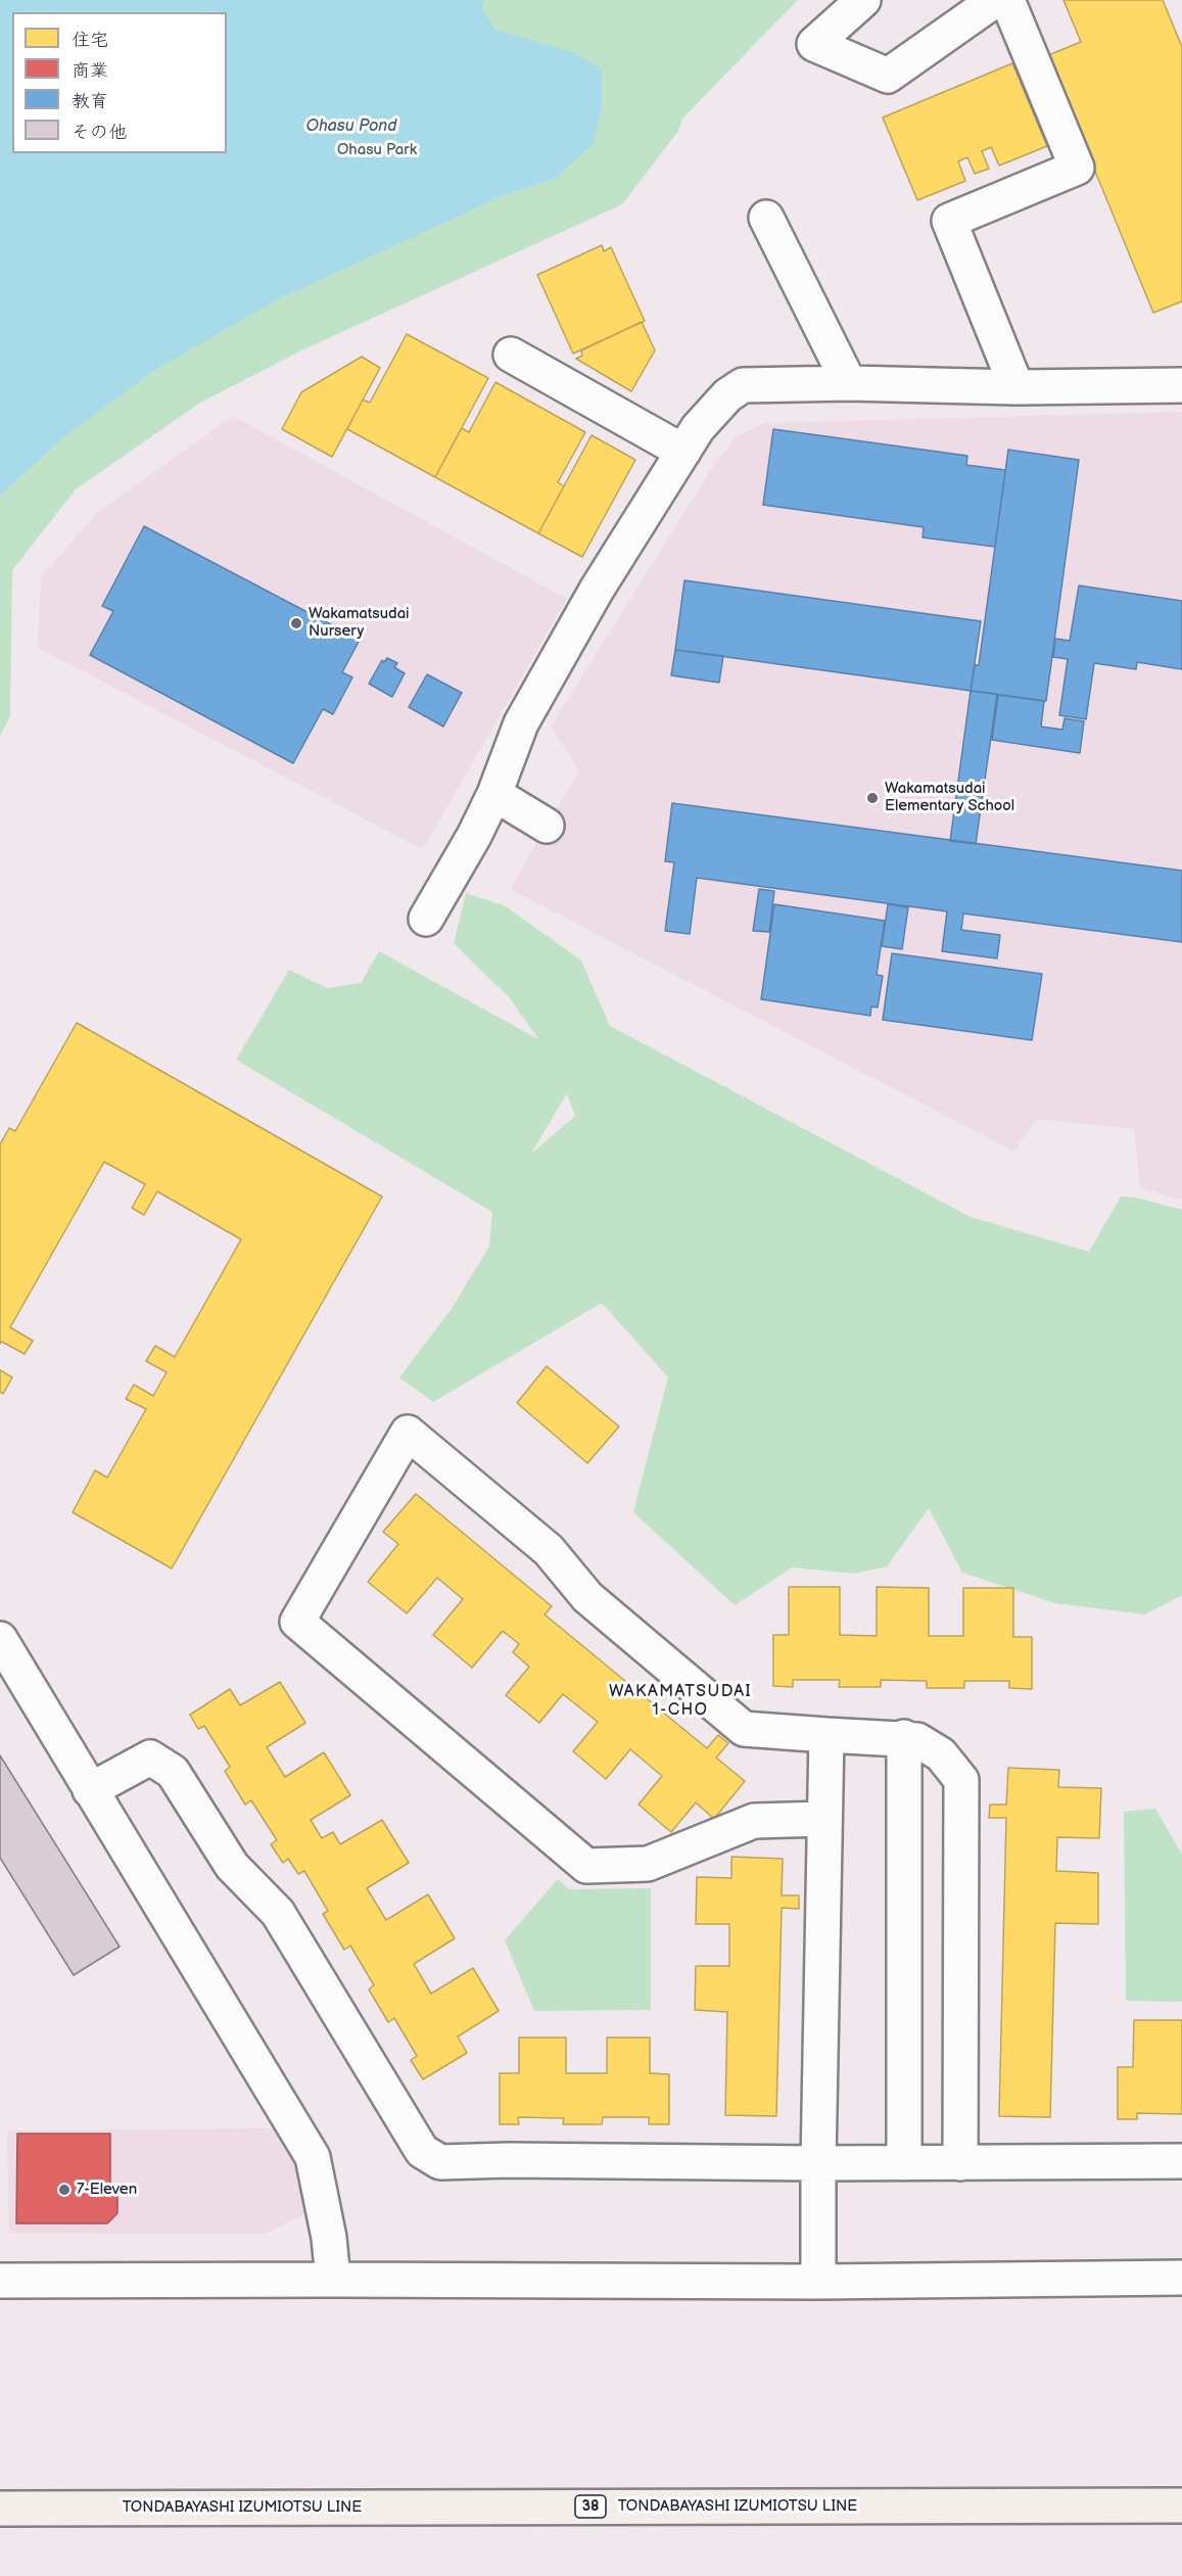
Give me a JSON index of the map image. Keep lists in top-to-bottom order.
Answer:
{
  "streets": {
    "main road": ["38", "TONDABAYASHI IZUMIOTSU LINE"]
  },
  "districts": ["WAKAMATSUDAI 1-CHO"],
  "water": ["Ohasu Pond"],
  "parks": ["Ohasu Park"],
  "places": ["Wakamatsudai Nursery", "Wakamatsudai Elementary School", "7-Eleven"],
  "legend": [
    "住宅",
    "商業",
    "教育",
    "その他"
  ]
}
